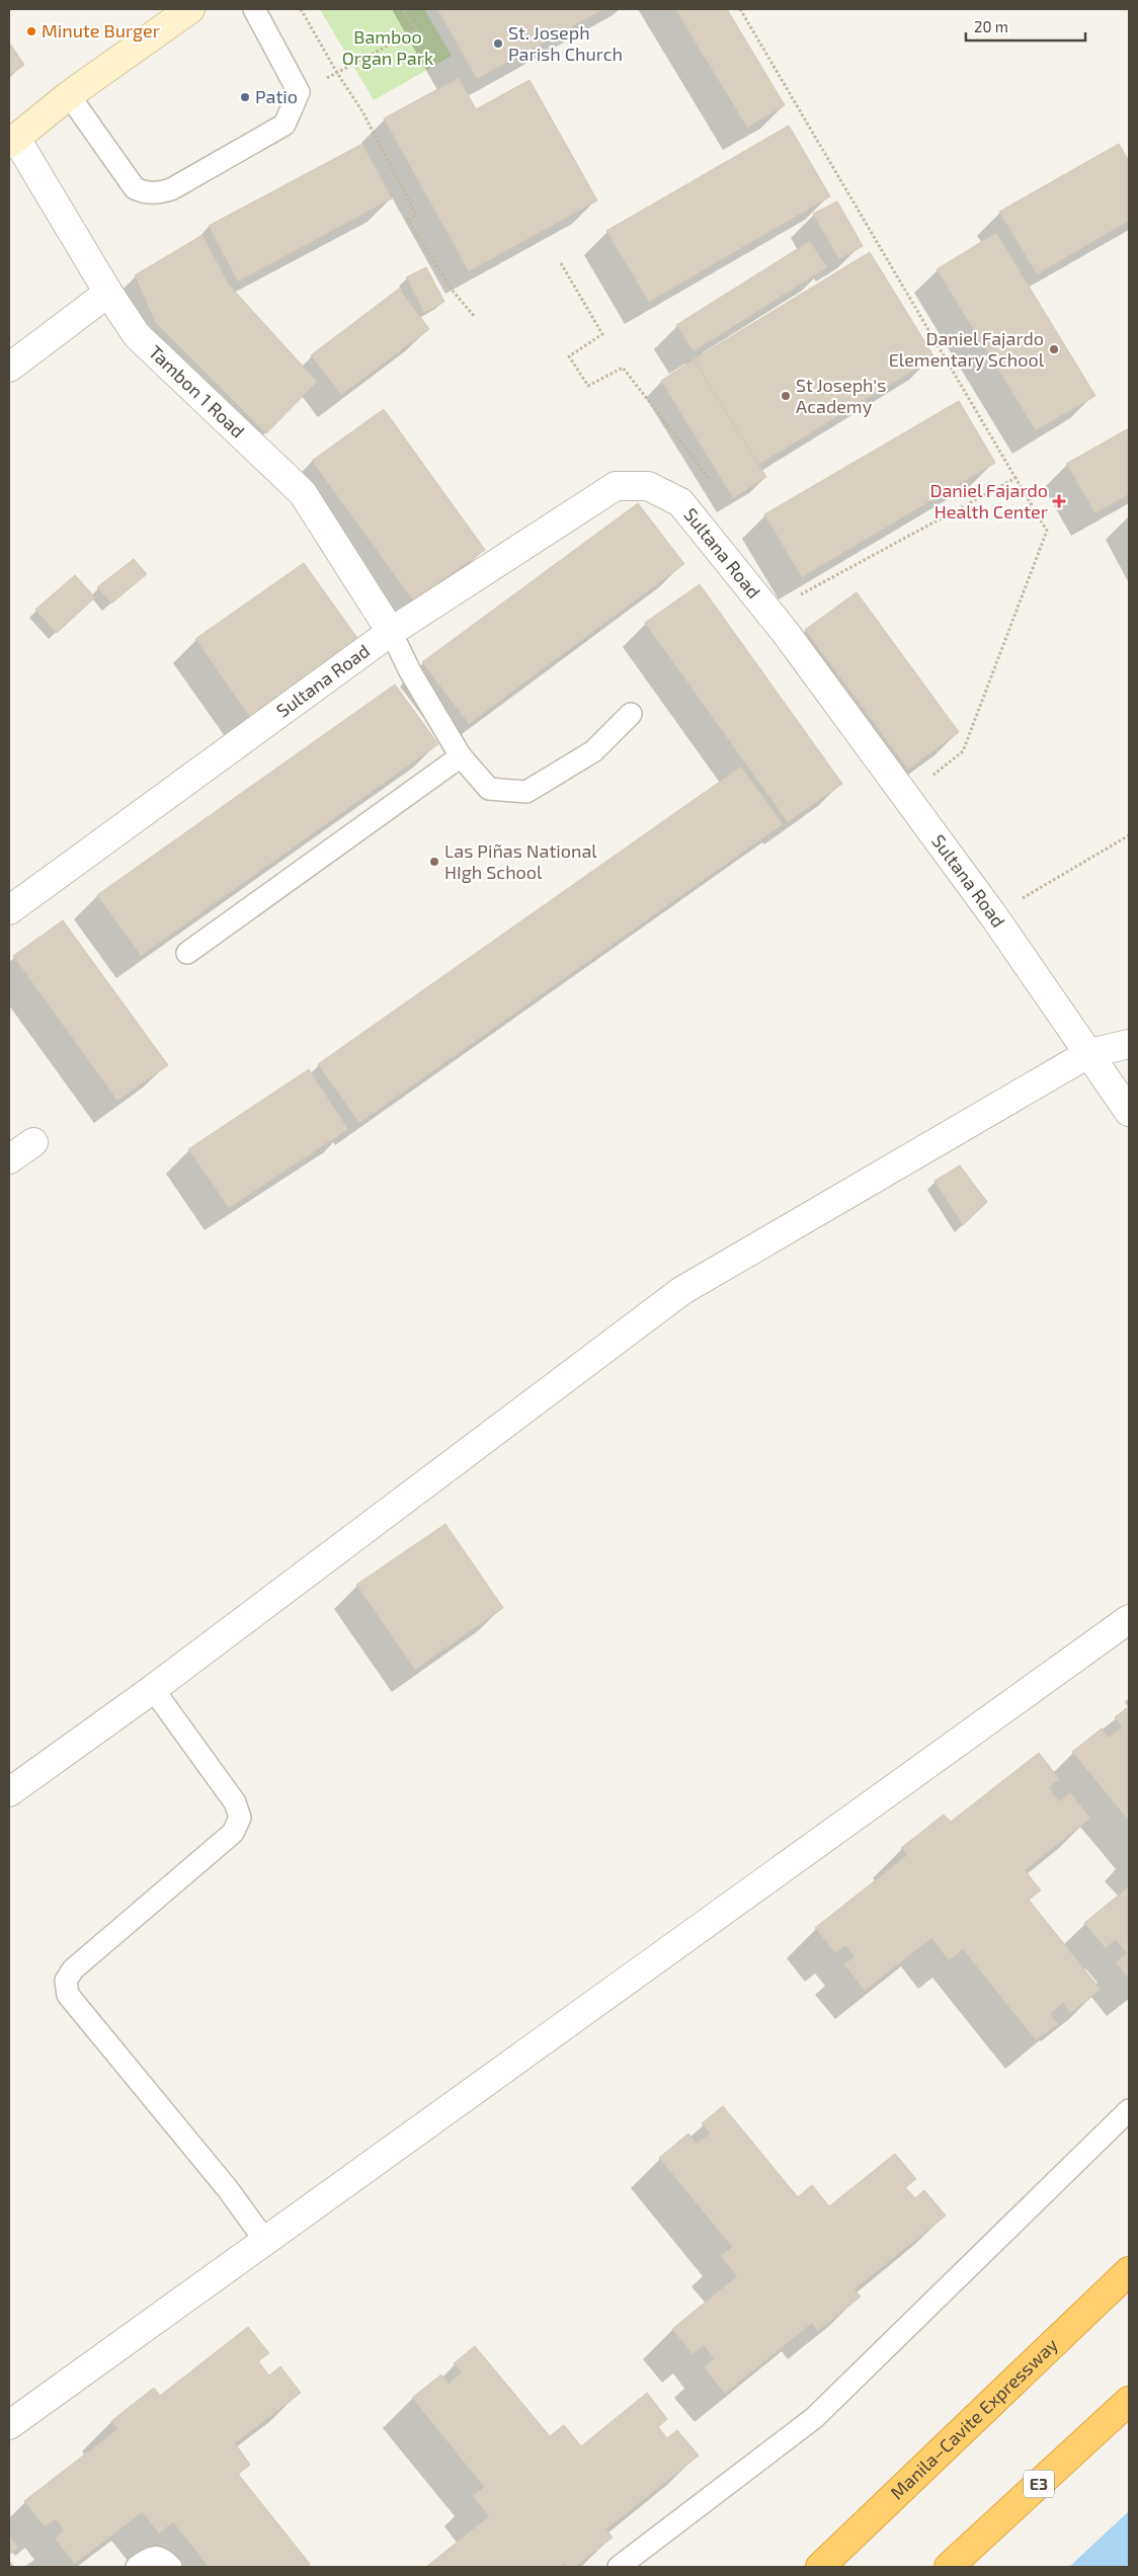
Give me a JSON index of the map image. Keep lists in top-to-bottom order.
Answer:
{
  "streets": {
    "highway": ["Manila–Cavite Expressway", "E3"],
    "street": ["Tambon 1 Road", "Sultana Road"]
  },
  "crossings": [
    ["Tambon 1 Road", "Sultana Road"]
  ],
  "parks": ["Bamboo Organ Park"],
  "places": {
    "other": [
      "Minute Burger",
      "St. Joseph Parish Church",
      "Patio",
      "Daniel Fajardo Elementary School",
      "St Joseph's Academy",
      "Las Piñas National HIgh School"
    ],
    "health": ["Daniel Fajardo Health Center"]
  },
  "scale_bar": "20 m"
}
